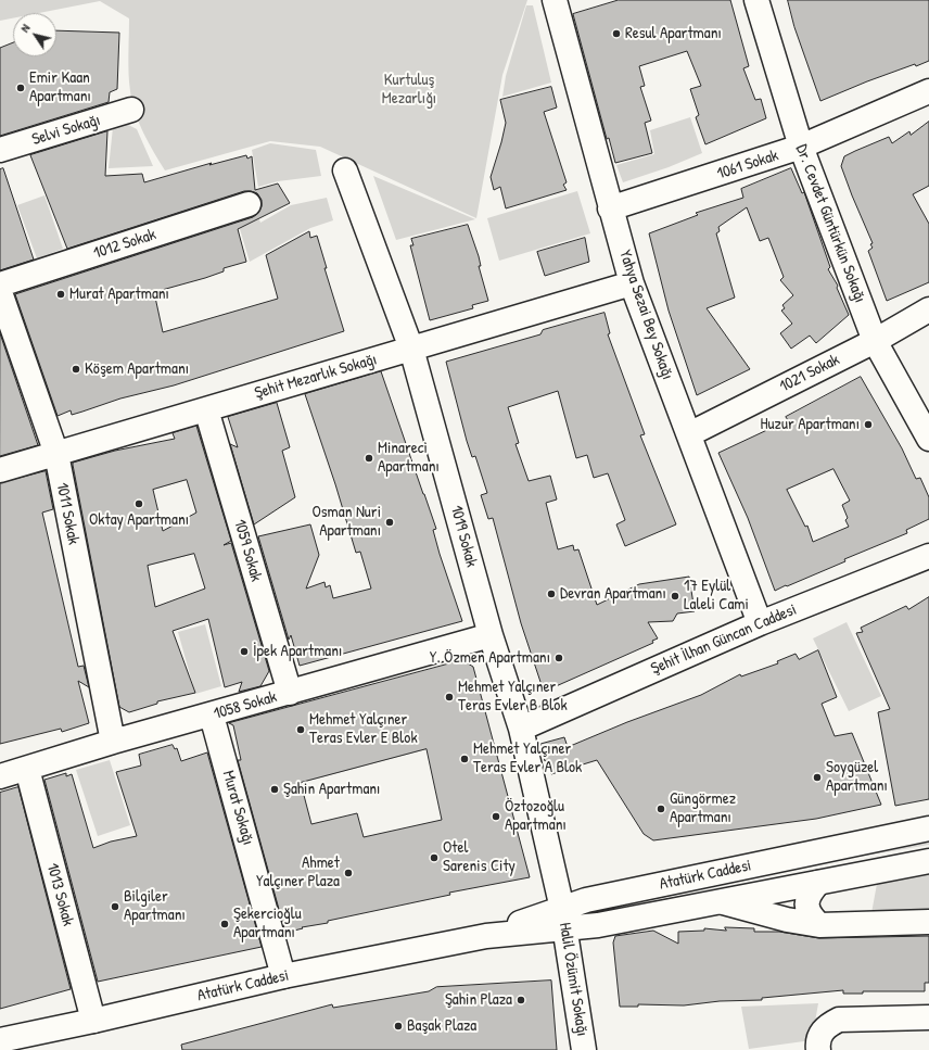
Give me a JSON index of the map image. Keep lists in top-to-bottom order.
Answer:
{
  "streets": {
    "street": [
      "Selvi Sokağı",
      "1061 Sokak",
      "Dr. Cevdet Güntürkün Sokağı",
      "1012 Sokak",
      "Yahya Sezai Bey Sokağı",
      "1021 Sokak",
      "Şehit Mezarlık Sokağı",
      "1011 Sokak",
      "1019 Sokak",
      "1059 Sokak",
      "Şehit İlhan Güncan Caddesi",
      "1058 Sokak",
      "Murat Sokağı",
      "Atatürk Caddesi",
      "1013 Sokak",
      "Halil Özümit Sokağı"
    ]
  },
  "crossings": [
    ["1061 Sokak", "Dr. Cevdet Güntürkün Sokağı"],
    ["1061 Sokak", "Yahya Sezai Bey Sokağı"],
    ["Dr. Cevdet Güntürkün Sokağı", "1021 Sokak"],
    ["Yahya Sezai Bey Sokağı", "1021 Sokak"],
    ["Yahya Sezai Bey Sokağı", "Şehit Mezarlık Sokağı"],
    ["Yahya Sezai Bey Sokağı", "Şehit İlhan Güncan Caddesi"],
    ["Şehit Mezarlık Sokağı", "1011 Sokak"],
    ["Şehit Mezarlık Sokağı", "1019 Sokak"],
    ["Şehit Mezarlık Sokağı", "1059 Sokak"],
    ["1011 Sokak", "1058 Sokak"],
    ["1019 Sokak", "Şehit İlhan Güncan Caddesi"],
    ["1019 Sokak", "1058 Sokak"],
    ["1019 Sokak", "Atatürk Caddesi"],
    ["1019 Sokak", "Halil Özümit Sokağı"],
    ["1059 Sokak", "1058 Sokak"],
    ["1058 Sokak", "Murat Sokağı"],
    ["1058 Sokak", "1013 Sokak"],
    ["Murat Sokağı", "Atatürk Caddesi"],
    ["Atatürk Caddesi", "1013 Sokak"],
    ["Atatürk Caddesi", "Halil Özümit Sokağı"]
  ],
  "parks": ["Kurtuluş Mezarlığı"],
  "places": [
    "Resul Apartmanı",
    "Emir Kaan Apartmanı",
    "Murat Apartmanı",
    "Köşem Apartmanı",
    "Huzur Apartmanı",
    "Minareci Apartmanı",
    "Oktay Apartmanı",
    "Osman Nuri Apartmanı",
    "Devran Apartmanı",
    "17 Eylül Laleli Cami",
    "İpek Apartmanı",
    "Y. Özmen Apartmanı",
    "Mehmet Yalçıner Teras Evler B Blok",
    "Mehmet Yalçıner Teras Evler E Blok",
    "Mehmet Yalçıner Teras Evler A Blok",
    "Soygüzel Apartmanı",
    "Şahin Apartmanı",
    "Güngörmez Apartmanı",
    "Öztozoğlu Apartmanı",
    "Otel Sarenis City",
    "Ahmet Yalçıner Plaza",
    "Bilgiler Apartmanı",
    "Şekercioğlu Apartmanı",
    "Şahin Plaza",
    "Başak Plaza"
  ],
  "north": "top left"
}
